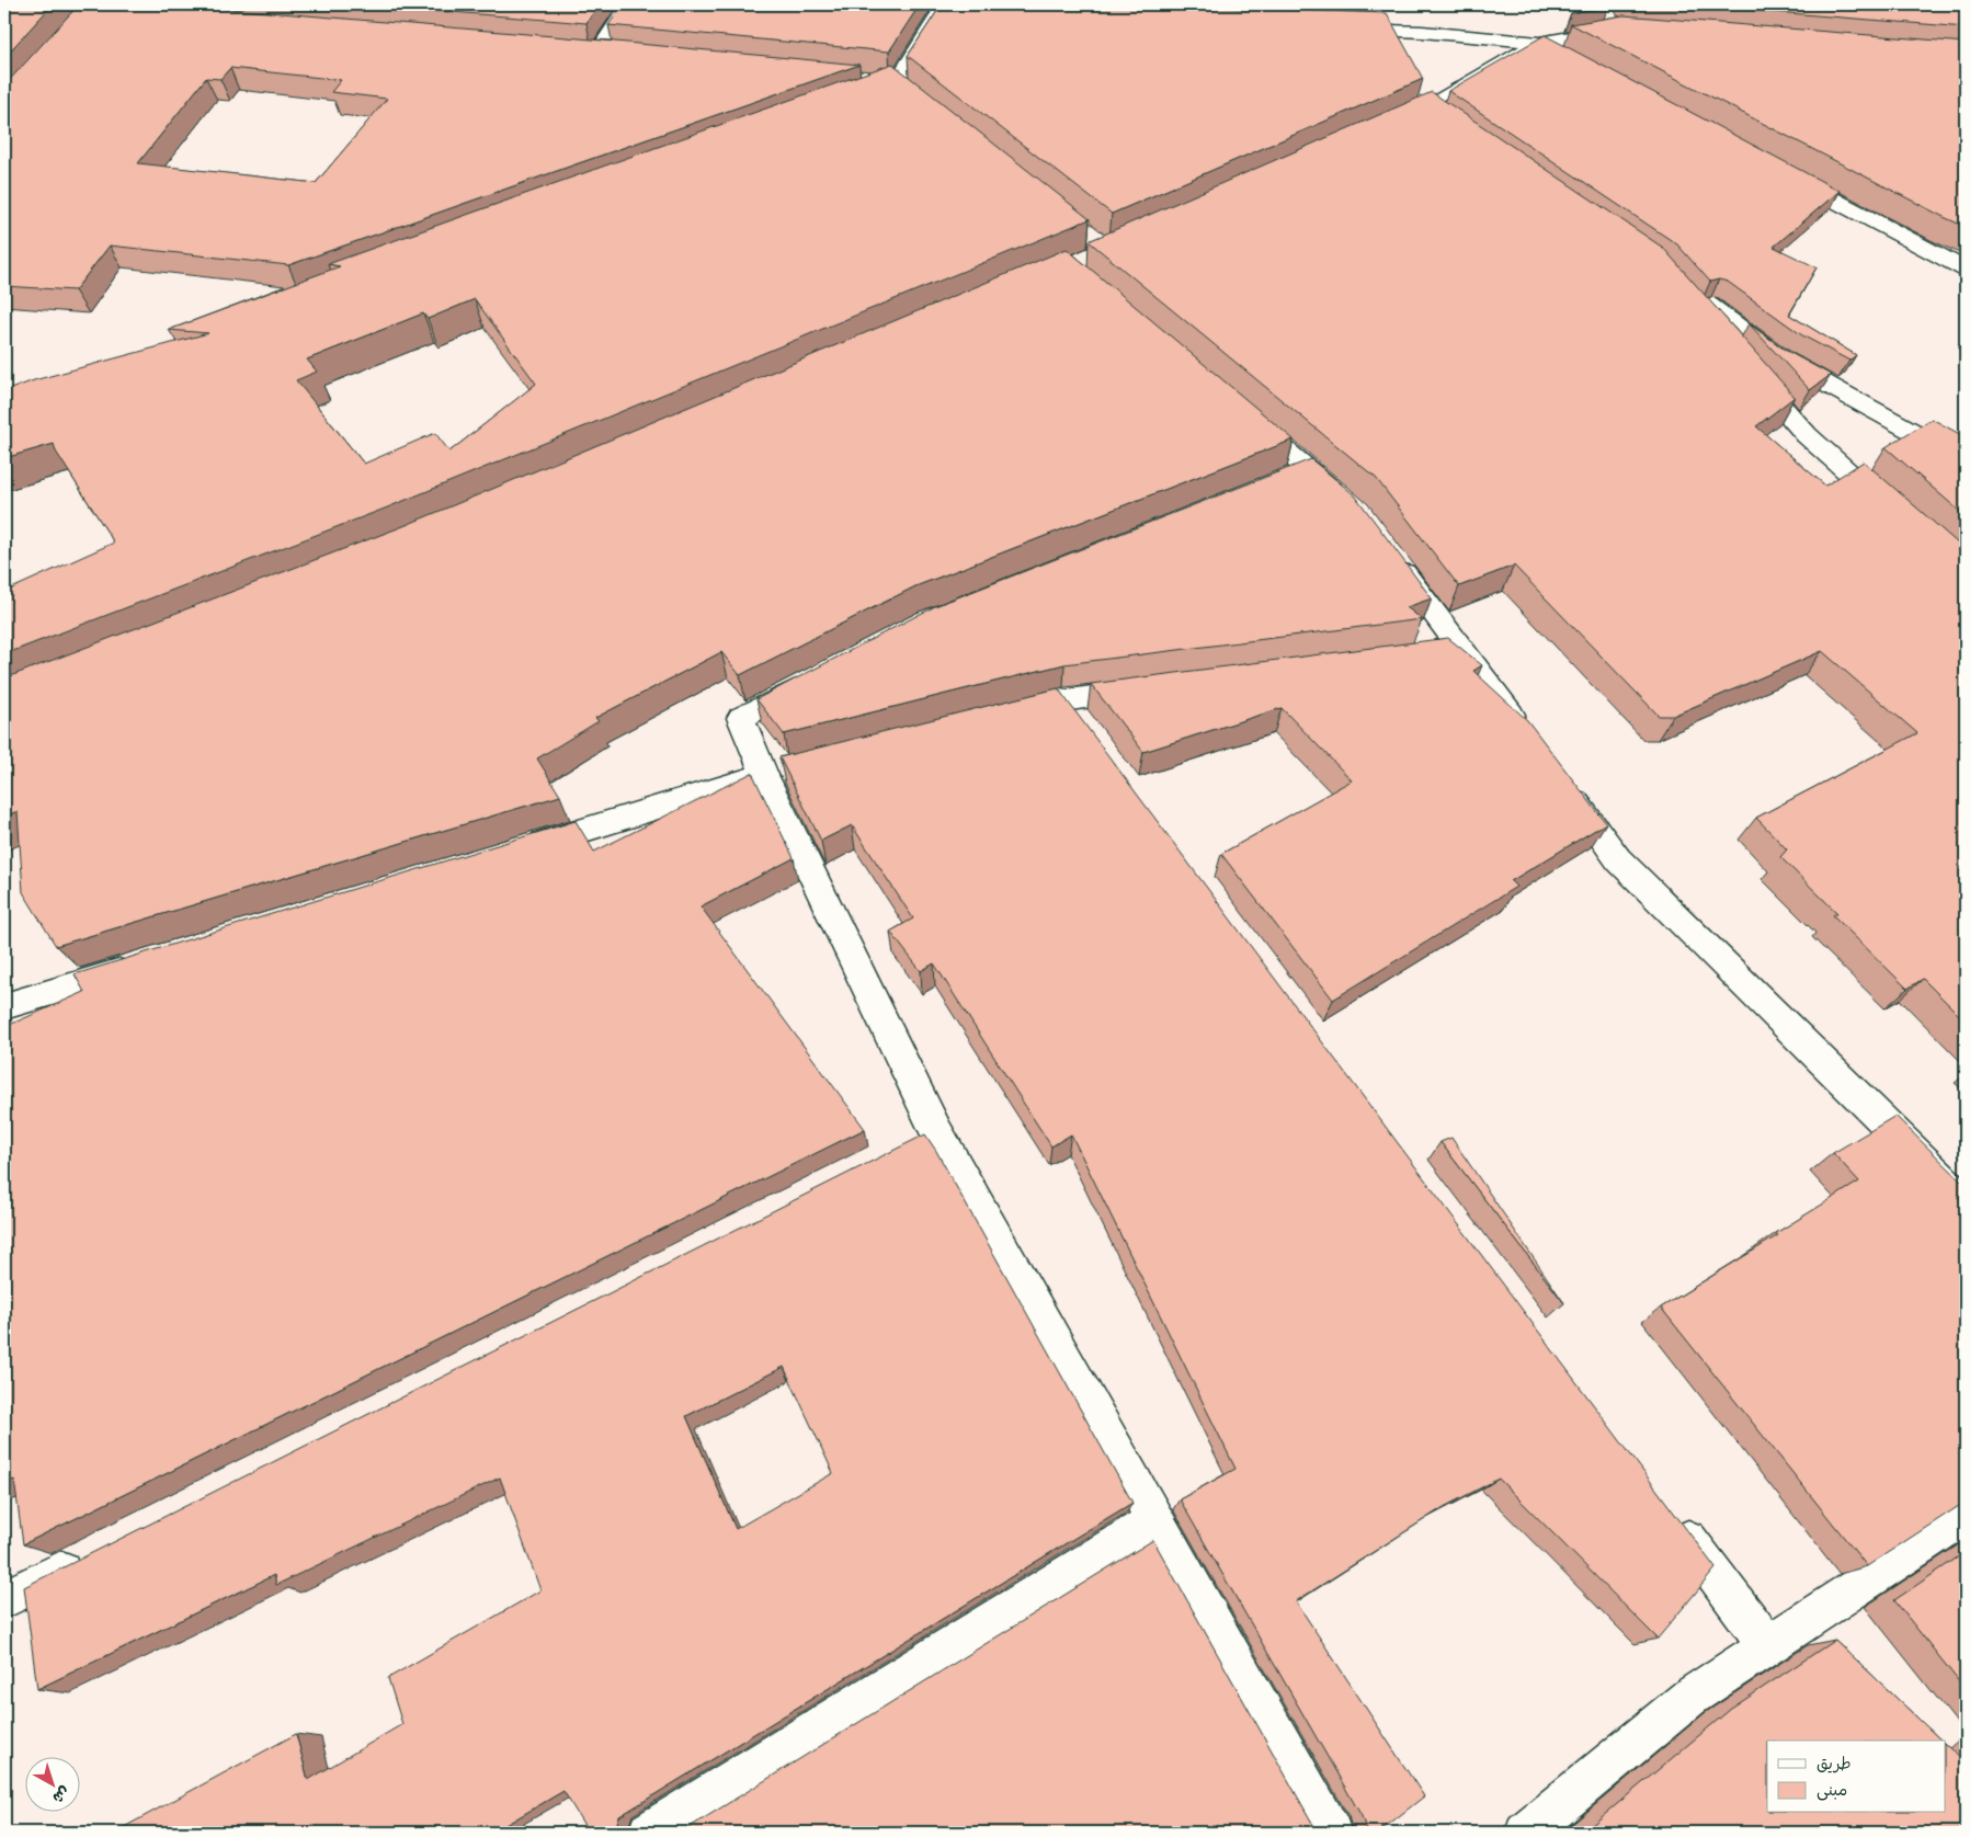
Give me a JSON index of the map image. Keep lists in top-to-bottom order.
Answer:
{
  "legend": ["طريق", "مبنى"],
  "north": "bottom right"
}
